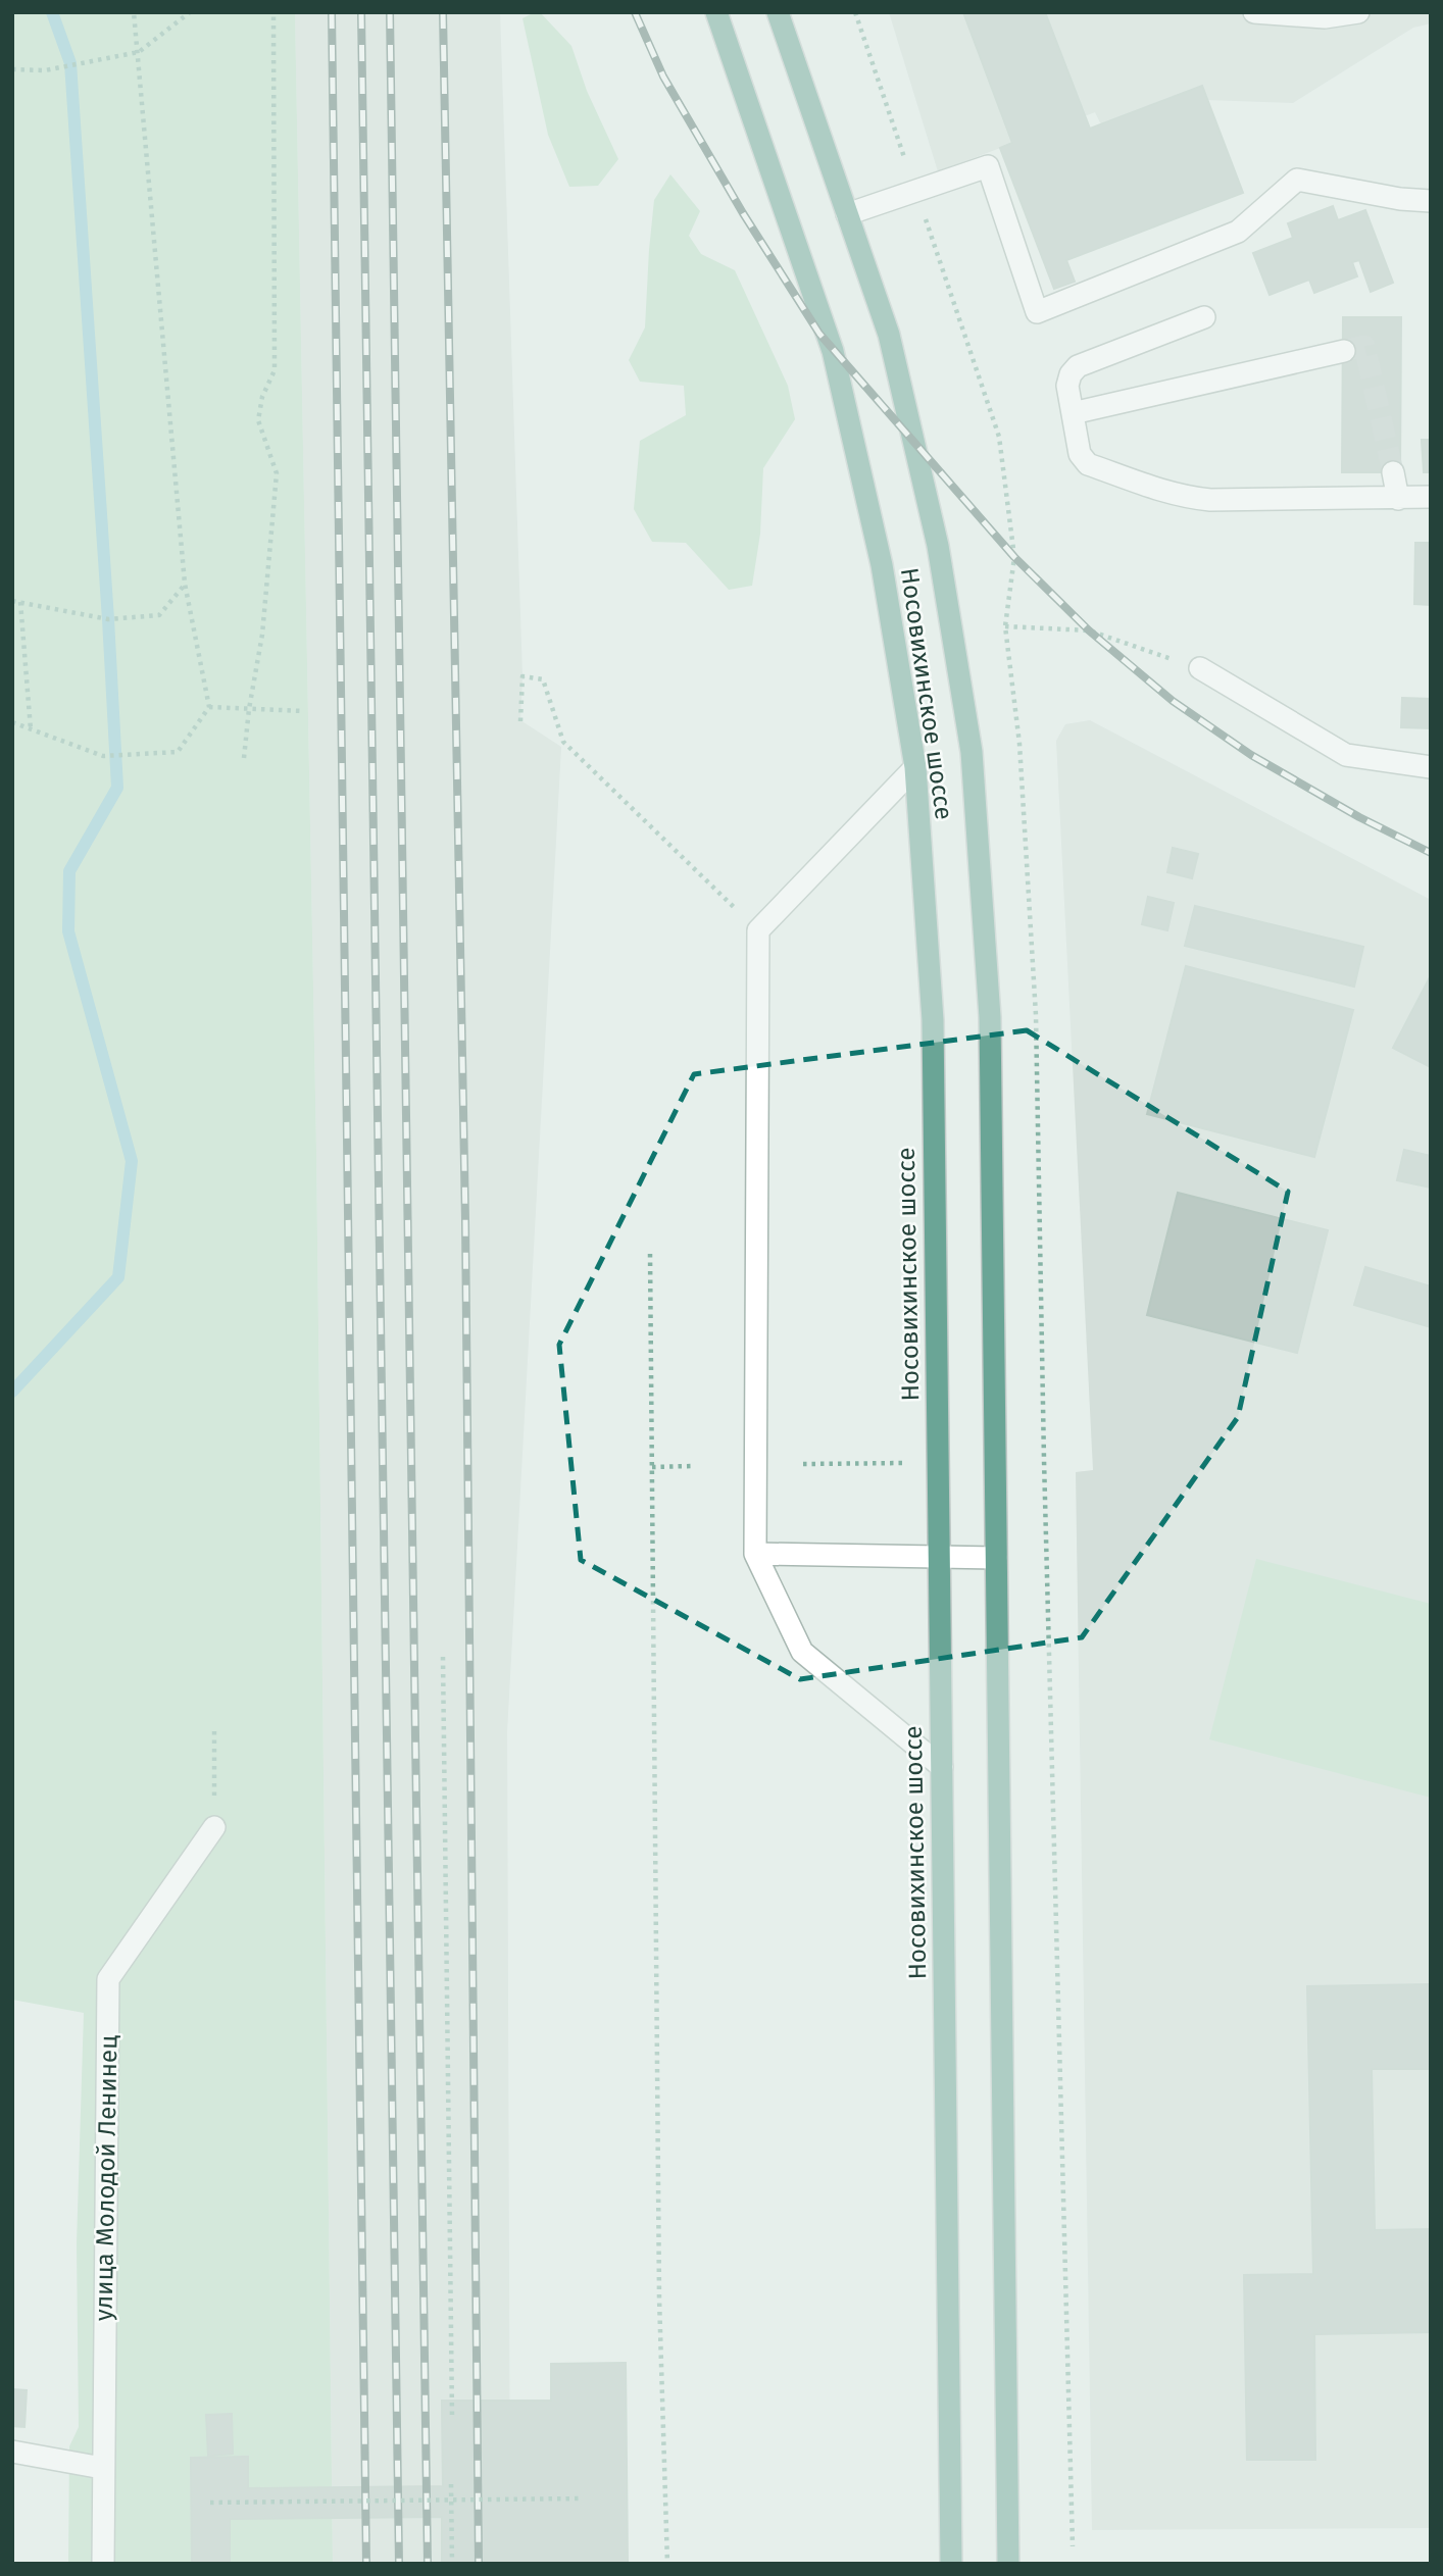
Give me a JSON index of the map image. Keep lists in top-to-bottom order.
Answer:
{
  "streets": {
    "main road": ["Носовихинское шоссе"],
    "street": ["улица Молодой Ленинец"]
  }
}
